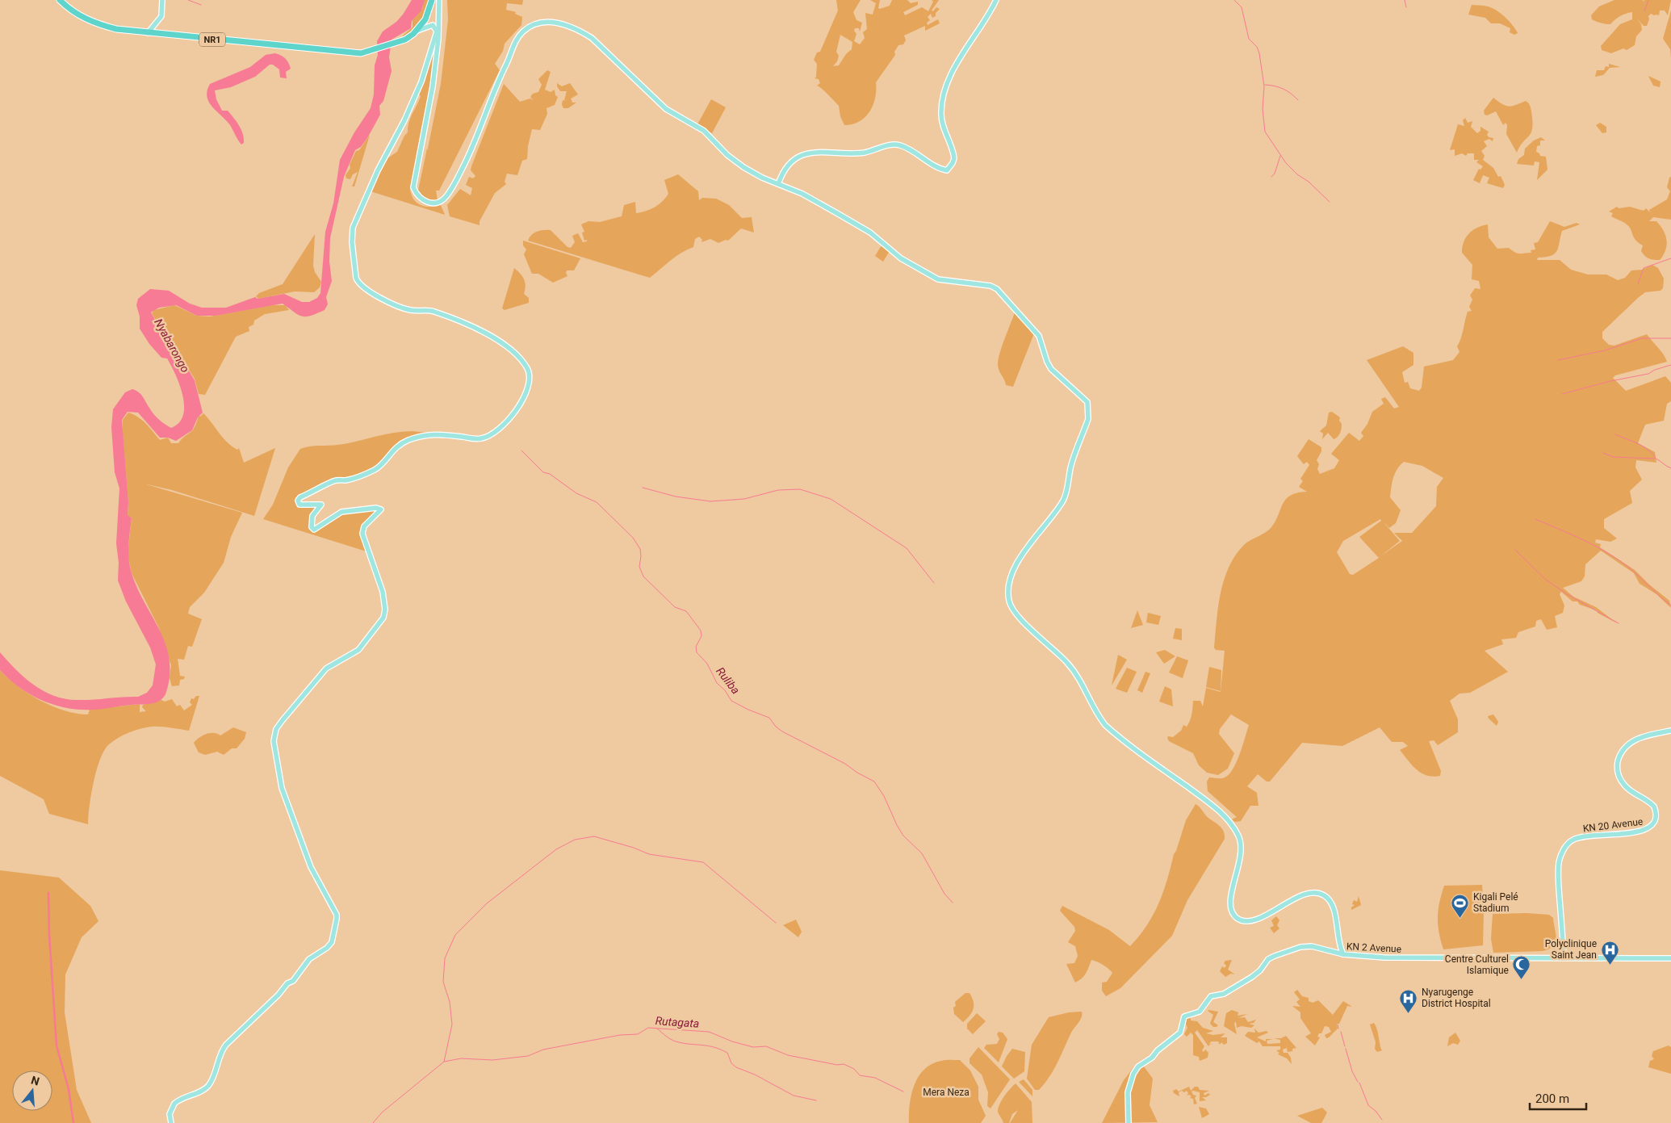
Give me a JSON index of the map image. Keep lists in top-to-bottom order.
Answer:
{
  "streets": {
    "highway": ["NR1"],
    "main road": ["KN 20 Avenue", "KN 2 Avenue"]
  },
  "crossings": [
    ["KN 20 Avenue", "KN 2 Avenue"]
  ],
  "water": ["Nyabarongo", "Ruliba", "Rutagata"],
  "parks": ["Mera Neza"],
  "places": {
    "sports": ["Kigali Pelé Stadium"],
    "hospital": ["Polyclinique Saint Jean", "Nyarugenge District Hospital"],
    "mosque": ["Centre Culturel Islamique"]
  },
  "scale_bar": "200 m",
  "north": "top"
}
